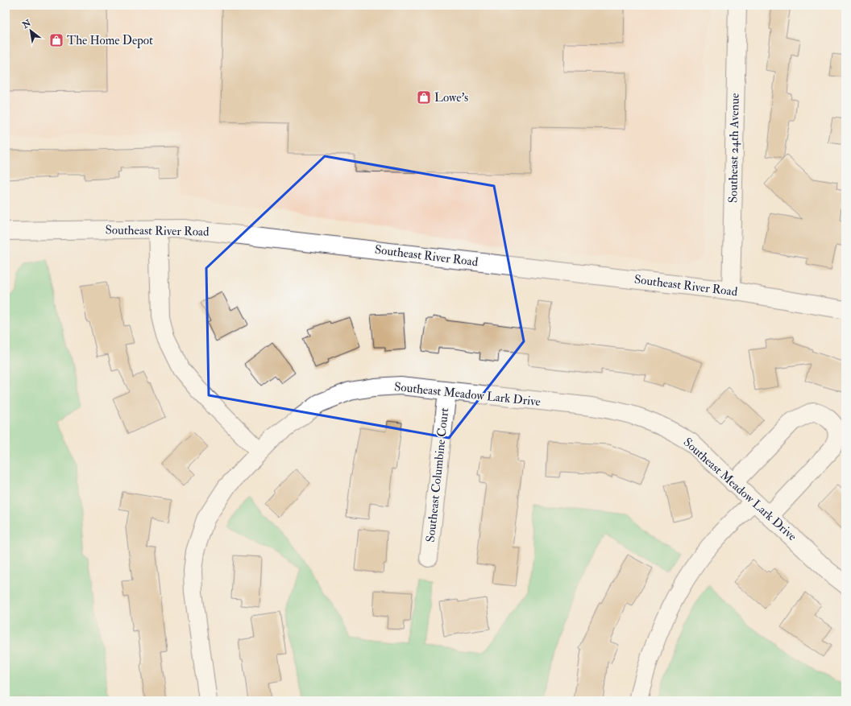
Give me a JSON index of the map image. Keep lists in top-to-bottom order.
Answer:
{
  "streets": {
    "street": [
      "Southeast 24th Avenue",
      "Southeast River Road",
      "Southeast Meadow Lark Drive",
      "Southeast Columbine Court"
    ]
  },
  "crossings": [
    ["Southeast 24th Avenue", "Southeast River Road"],
    ["Southeast Meadow Lark Drive", "Southeast Columbine Court"]
  ],
  "places": {
    "shop": ["The Home Depot", "Lowe's"]
  },
  "north": "top left"
}
